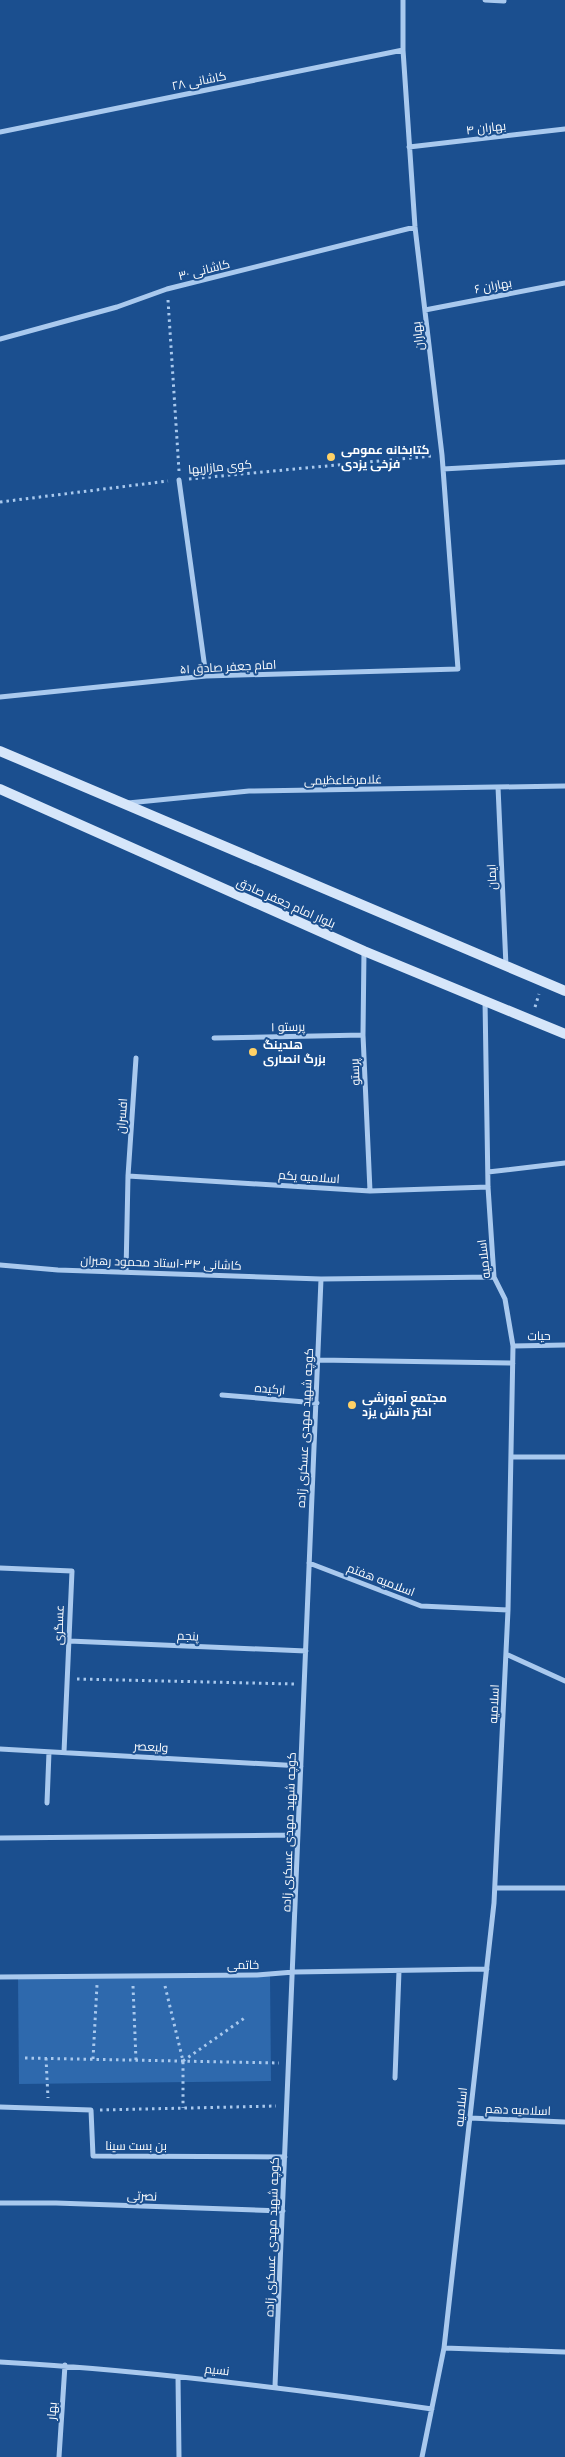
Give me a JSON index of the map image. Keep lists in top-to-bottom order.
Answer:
{
  "streets": {
    "main road": ["بلوار امام جعفر صادق"],
    "street": [
      "کاشانی ۲۸",
      "بهاران ۴",
      "کاشانی ۳۰",
      "بهاران ۶",
      "بهاران",
      "امام جعفر صادق ۵۱",
      "غلامرضاعظیمی",
      "ایمان",
      "پرستو ۱",
      "پرستو",
      "افسران",
      "اسلامیه یکم",
      "اسلامیه",
      "کاشانی ۳۴-استاد محمود رهبران",
      "حیات",
      "ارکیده",
      "کوچه شهید مهدی عسکری زاده",
      "اسلامیه هفتم",
      "عسگری",
      "پنجم",
      "ولیعصر",
      "خاتمی",
      "اسلامیه دهم",
      "بن بست سینا",
      "نصرتی",
      "نسیم",
      "بهار"
    ],
    "path": ["کوی مازاریها"]
  },
  "crossings": [
    ["کاشانی ۲۸", "بهاران"],
    ["بهاران ۴", "بهاران"],
    ["کاشانی ۳۰", "بهاران"],
    ["بهاران ۶", "بهاران"],
    ["بهاران", "کوی مازاریها"],
    ["بهاران", "امام جعفر صادق ۵۱"],
    ["غلامرضاعظیمی", "ایمان"],
    ["بلوار امام جعفر صادق", "پرستو"],
    ["بلوار امام جعفر صادق", "اسلامیه"],
    ["پرستو ۱", "پرستو"],
    ["پرستو", "اسلامیه یکم"],
    ["افسران", "اسلامیه یکم"],
    ["افسران", "کاشانی ۳۴-استاد محمود رهبران"],
    ["اسلامیه یکم", "اسلامیه"],
    ["اسلامیه", "کاشانی ۳۴-استاد محمود رهبران"],
    ["اسلامیه", "حیات"],
    ["اسلامیه", "اسلامیه هفتم"],
    ["اسلامیه", "خاتمی"],
    ["اسلامیه", "اسلامیه دهم"],
    ["اسلامیه", "نسیم"],
    ["کاشانی ۳۴-استاد محمود رهبران", "کوچه شهید مهدی عسکری زاده"],
    ["ارکیده", "کوچه شهید مهدی عسکری زاده"],
    ["کوچه شهید مهدی عسکری زاده", "اسلامیه هفتم"],
    ["کوچه شهید مهدی عسکری زاده", "پنجم"],
    ["کوچه شهید مهدی عسکری زاده", "ولیعصر"],
    ["کوچه شهید مهدی عسکری زاده", "خاتمی"],
    ["کوچه شهید مهدی عسکری زاده", "بن بست سینا"],
    ["کوچه شهید مهدی عسکری زاده", "نصرتی"],
    ["کوچه شهید مهدی عسکری زاده", "نسیم"],
    ["عسگری", "پنجم"],
    ["عسگری", "ولیعصر"],
    ["نسیم", "بهار"]
  ],
  "places": ["کتابخانه عمومی فرخی یزدی", "هلدینگ بزرگ انصاری", "مجتمع آموزشی اختر دانش یزد"]
}
